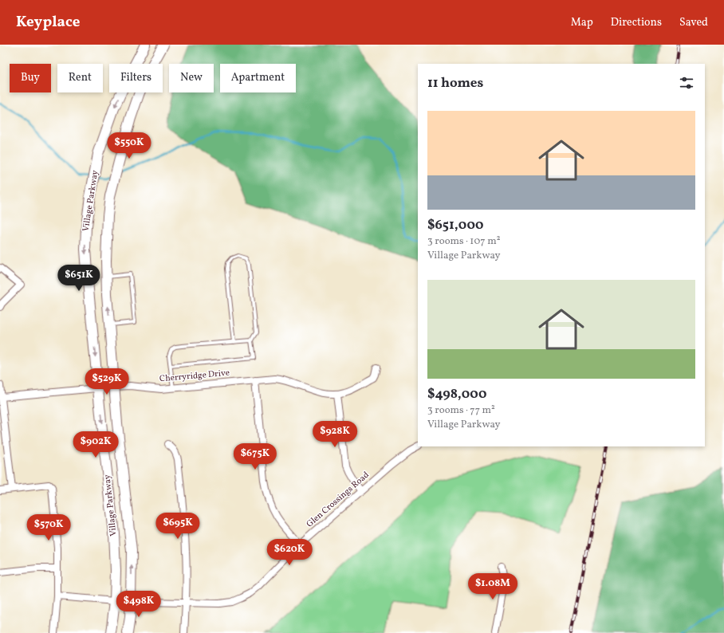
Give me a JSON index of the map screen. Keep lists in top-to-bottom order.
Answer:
{
  "streets": {
    "main road": ["Village Parkway"],
    "street": ["Cherryridge Drive", "Glen Crossings Road"]
  },
  "crossings": [
    ["Village Parkway", "Cherryridge Drive"],
    ["Village Parkway", "Glen Crossings Road"]
  ],
  "page": {
    "header": "Keyplace",
    "nav": ["Map", "Directions", "Saved"],
    "chip": [
      "Buy",
      "Rent",
      "Filters",
      "New",
      "Apartment"
    ],
    "heading": "11 homes",
    "list": [
      {
        "name": "$651,000",
        "note": "3 rooms · 107 m² · Village Parkway"
      },
      {
        "name": "$498,000",
        "note": "3 rooms · 77 m² · Village Parkway"
      }
    ],
    "price": [
      "$550K",
      "$651K",
      "$529K",
      "$928K",
      "$902K",
      "$675K",
      "$695K",
      "$570K",
      "$620K",
      "$1.08M",
      "$498K"
    ]
  }
}
